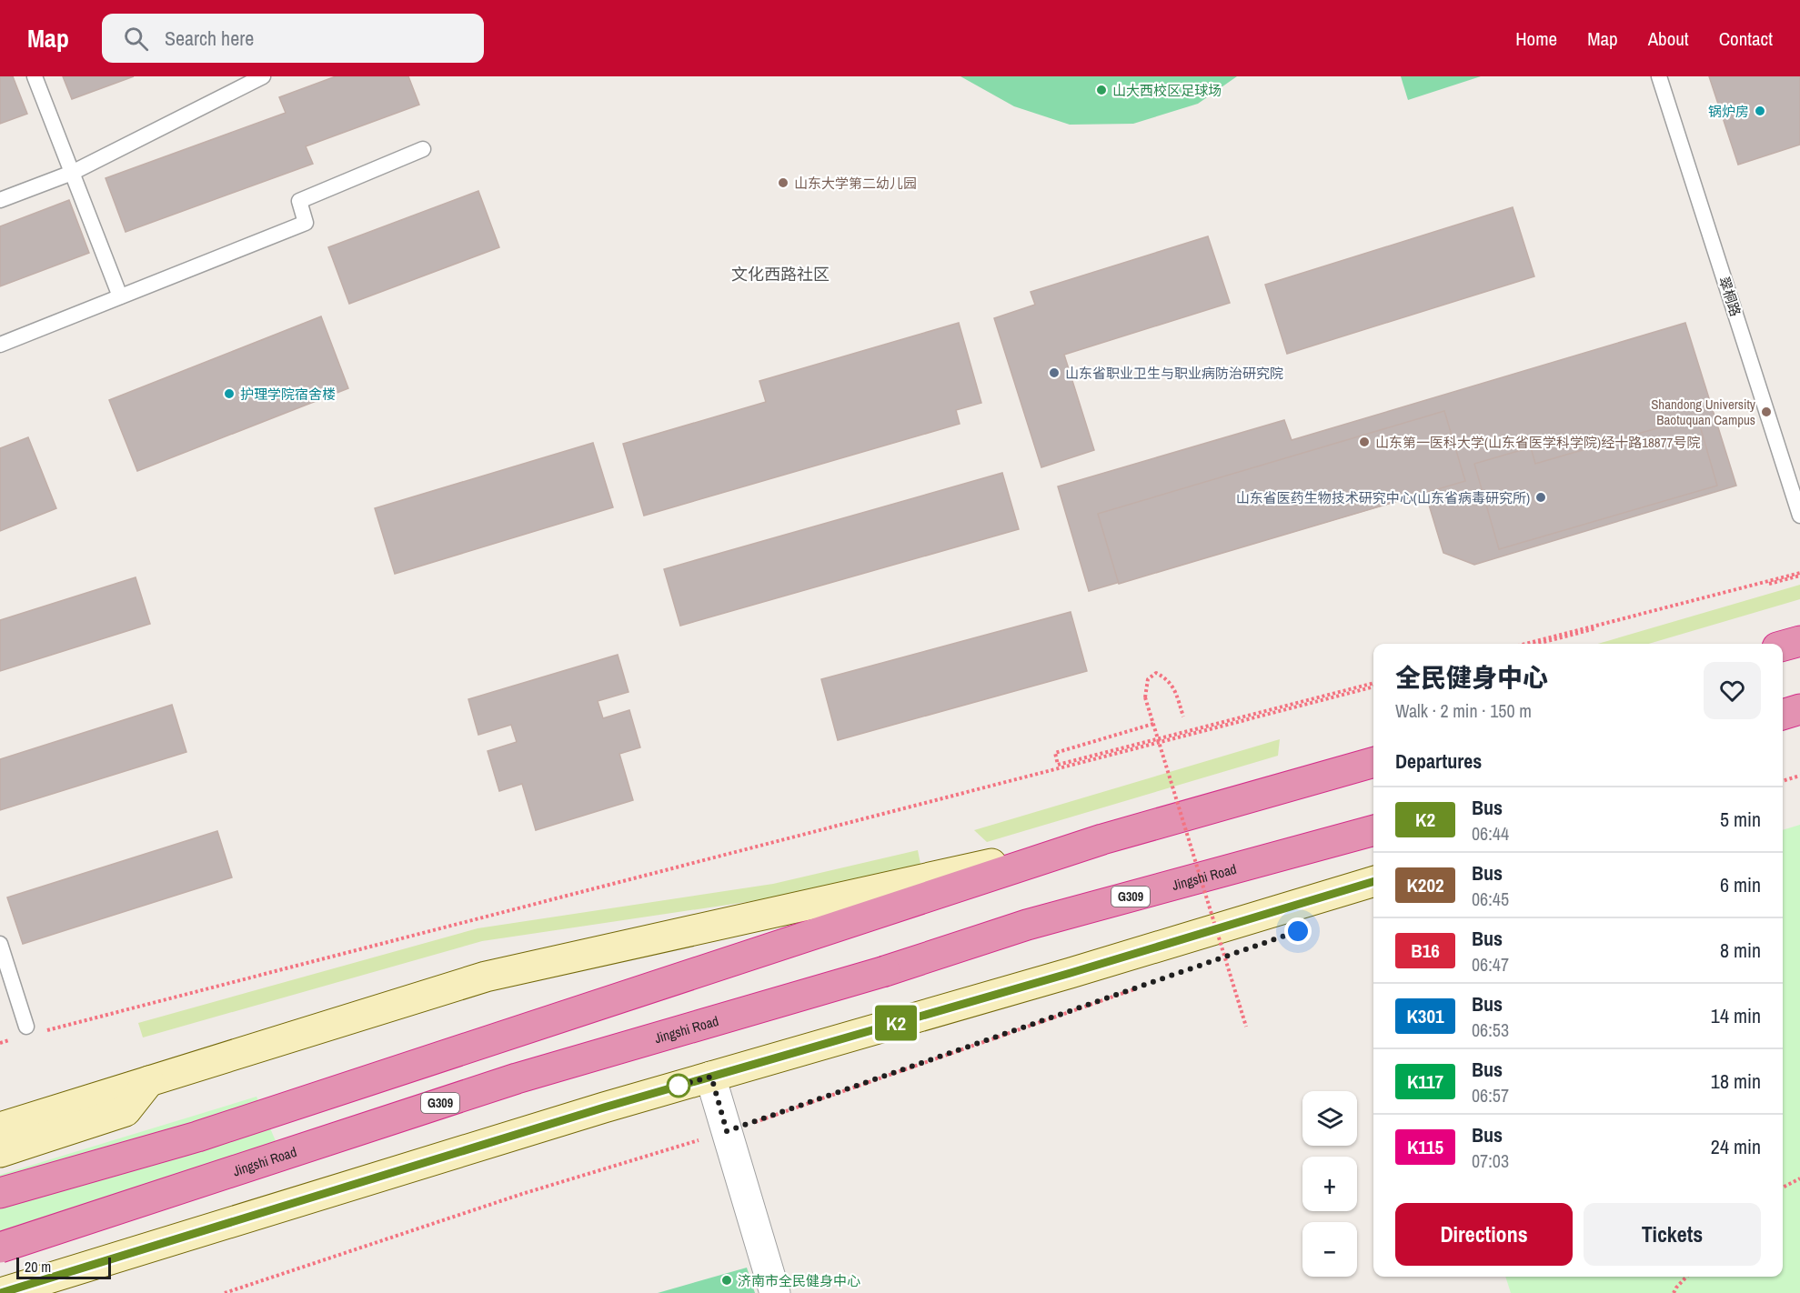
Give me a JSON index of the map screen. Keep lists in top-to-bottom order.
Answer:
{
  "streets": {
    "highway": ["Jingshi Road", "G309"],
    "lane": ["翠桐路"]
  },
  "districts": ["文化西路社区"],
  "places": [
    "山大西校区足球场",
    "锅炉房",
    "山东大学第二幼儿园",
    "山东省职业卫生与职业病防治研究院",
    "护理学院宿舍楼",
    "Shandong University Baotuquan Campus",
    "山东第一医科大学(山东省医学科学院)经十路18877号院",
    "山东省医药生物技术研究中心(山东省病毒研究所)",
    "济南市全民健身中心"
  ],
  "lines": ["bus line K2"],
  "scale_bar": "20 m",
  "page": {
    "header": "Map",
    "search": "Search here",
    "nav": [
      "Home",
      "Map",
      "About",
      "Contact"
    ],
    "on_map": "K2",
    "heading": [
      ["全民健身中心", "Walk · 2 min · 150 m"],
      "Departures"
    ],
    "list": [
      {
        "mark": "K2",
        "name": "Bus",
        "note": "06:44",
        "value": "5 min"
      },
      {
        "mark": "K202",
        "name": "Bus",
        "note": "06:45",
        "value": "6 min"
      },
      {
        "mark": "B16",
        "name": "Bus",
        "note": "06:47",
        "value": "8 min"
      },
      {
        "mark": "K301",
        "name": "Bus",
        "note": "06:53",
        "value": "14 min"
      },
      {
        "mark": "K117",
        "name": "Bus",
        "note": "06:57",
        "value": "18 min"
      },
      {
        "mark": "K115",
        "name": "Bus",
        "note": "07:03",
        "value": "24 min"
      }
    ],
    "map_buttons": ["+", "−"],
    "buttons": ["Directions", "Tickets"],
    "scale": "20 m"
  }
}
